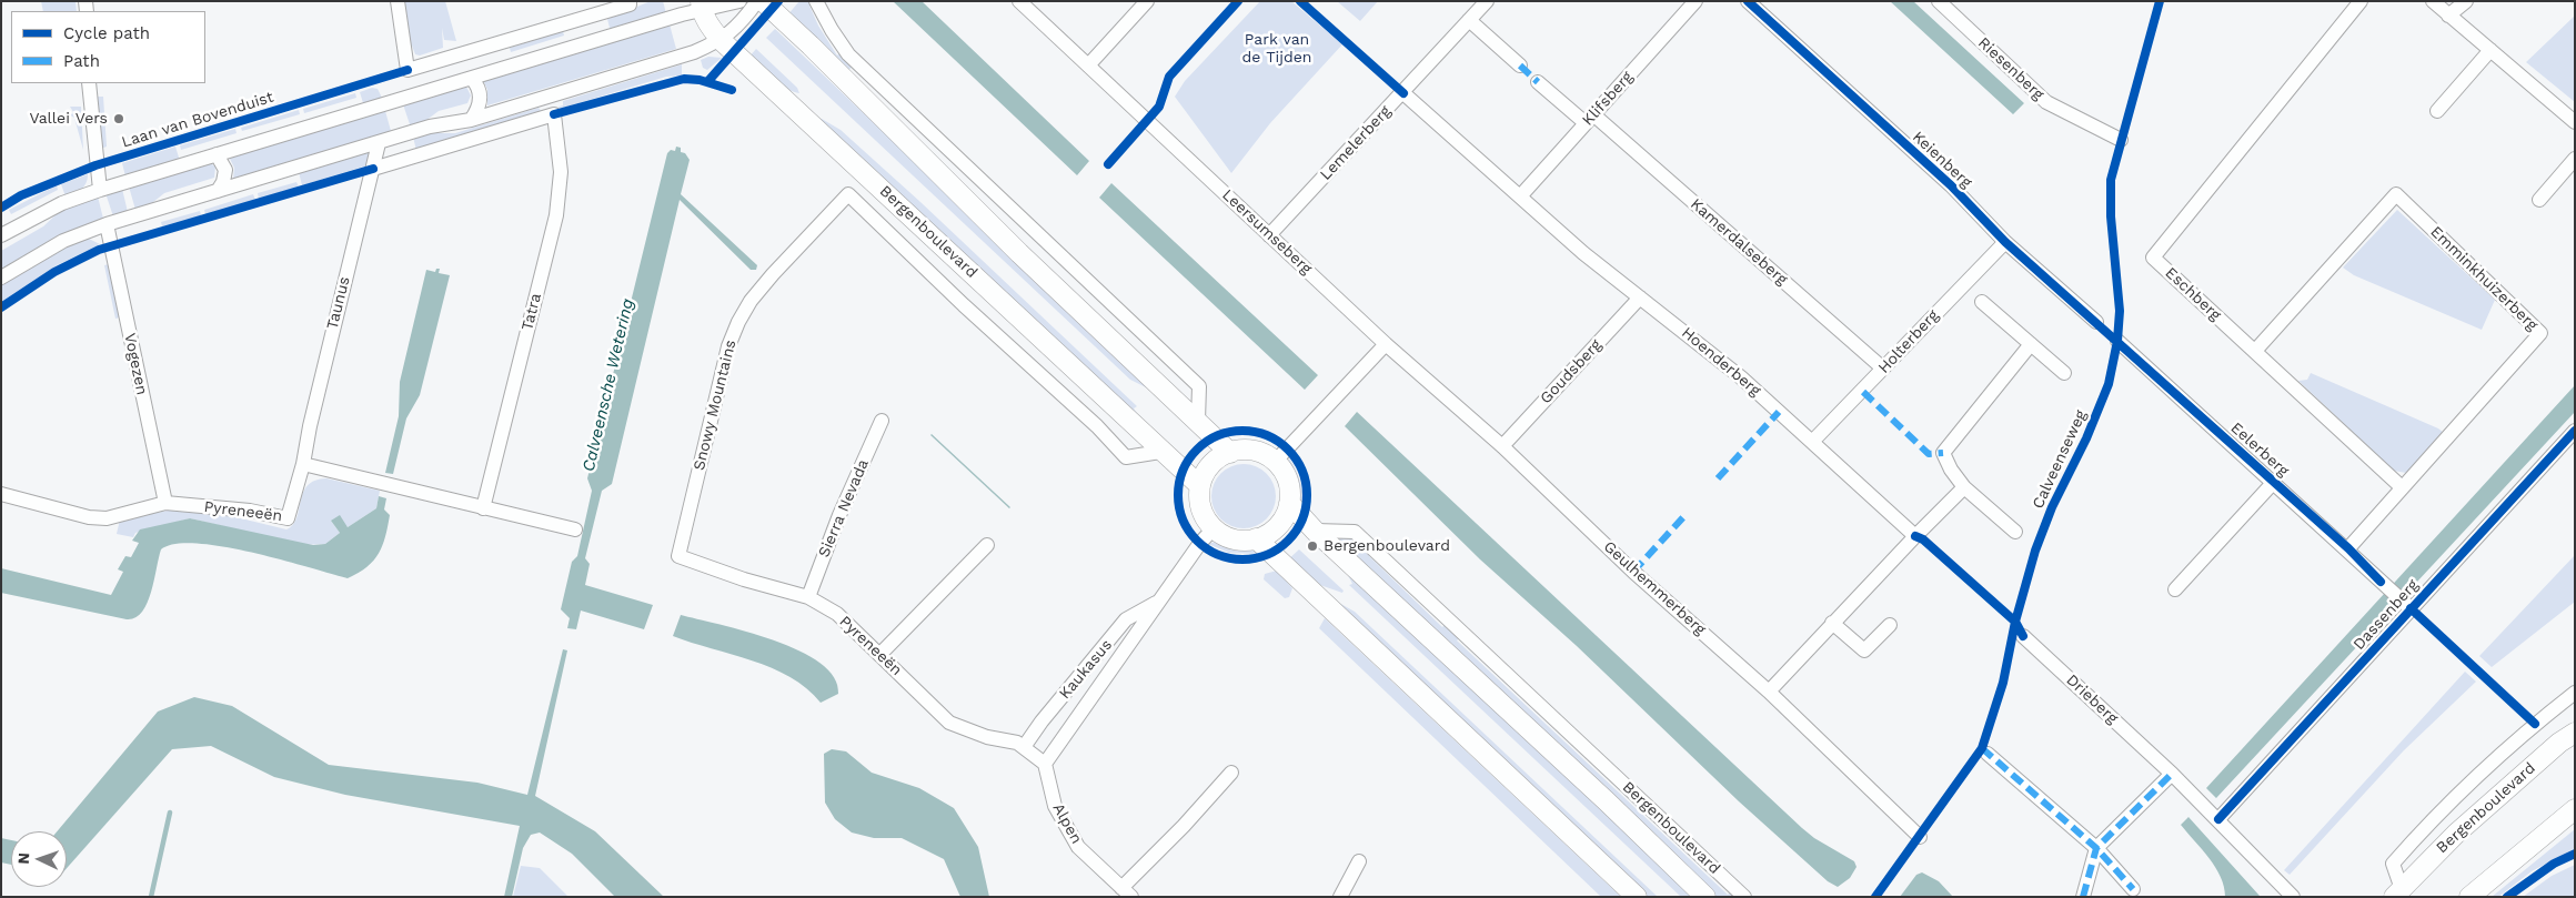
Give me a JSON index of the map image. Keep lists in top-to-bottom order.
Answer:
{
  "streets": {
    "main road": ["Bergenboulevard"],
    "street": [
      "Riesenberg",
      "Klifsberg",
      "Lemelerberg",
      "Keienberg",
      "Leersumseberg",
      "Kamerdalseberg",
      "Emminkhuizerberg",
      "Eschberg",
      "Taunus",
      "Tatra",
      "Holterberg",
      "Hoenderberg",
      "Vogezen",
      "Goudsberg",
      "Snowy Mountains",
      "Eelerberg",
      "Sierra Nevada",
      "Pyreneeën",
      "Geulhemmerberg",
      "Dassenberg",
      "Kaukasus",
      "Drieberg",
      "Alpen"
    ],
    "cycle path": ["Laan van Bovenduist", "Calveenseweg"]
  },
  "crossings": [
    ["Klifsberg", "Kamerdalseberg"],
    ["Klifsberg", "Hoenderberg"],
    ["Lemelerberg", "Leersumseberg"],
    ["Lemelerberg", "Hoenderberg"],
    ["Keienberg", "Holterberg"],
    ["Bergenboulevard", "Snowy Mountains"],
    ["Bergenboulevard", "Kaukasus"],
    ["Leersumseberg", "Geulhemmerberg"],
    ["Kamerdalseberg", "Holterberg"],
    ["Emminkhuizerberg", "Eschberg"],
    ["Emminkhuizerberg", "Eelerberg"],
    ["Taunus", "Tatra"],
    ["Taunus", "Pyreneeën"],
    ["Holterberg", "Hoenderberg"],
    ["Hoenderberg", "Goudsberg"],
    ["Vogezen", "Pyreneeën"],
    ["Goudsberg", "Geulhemmerberg"],
    ["Snowy Mountains", "Pyreneeën"],
    ["Eelerberg", "Dassenberg"],
    ["Sierra Nevada", "Pyreneeën"],
    ["Pyreneeën", "Kaukasus"],
    ["Pyreneeën", "Alpen"],
    ["Dassenberg", "Drieberg"],
    ["Kaukasus", "Alpen"]
  ],
  "water": ["Calveensche Wetering"],
  "parks": ["Park van de Tijden"],
  "places": ["Vallei Vers", "Bergenboulevard"],
  "legend": ["Cycle path", "Path"],
  "north": "left"
}
